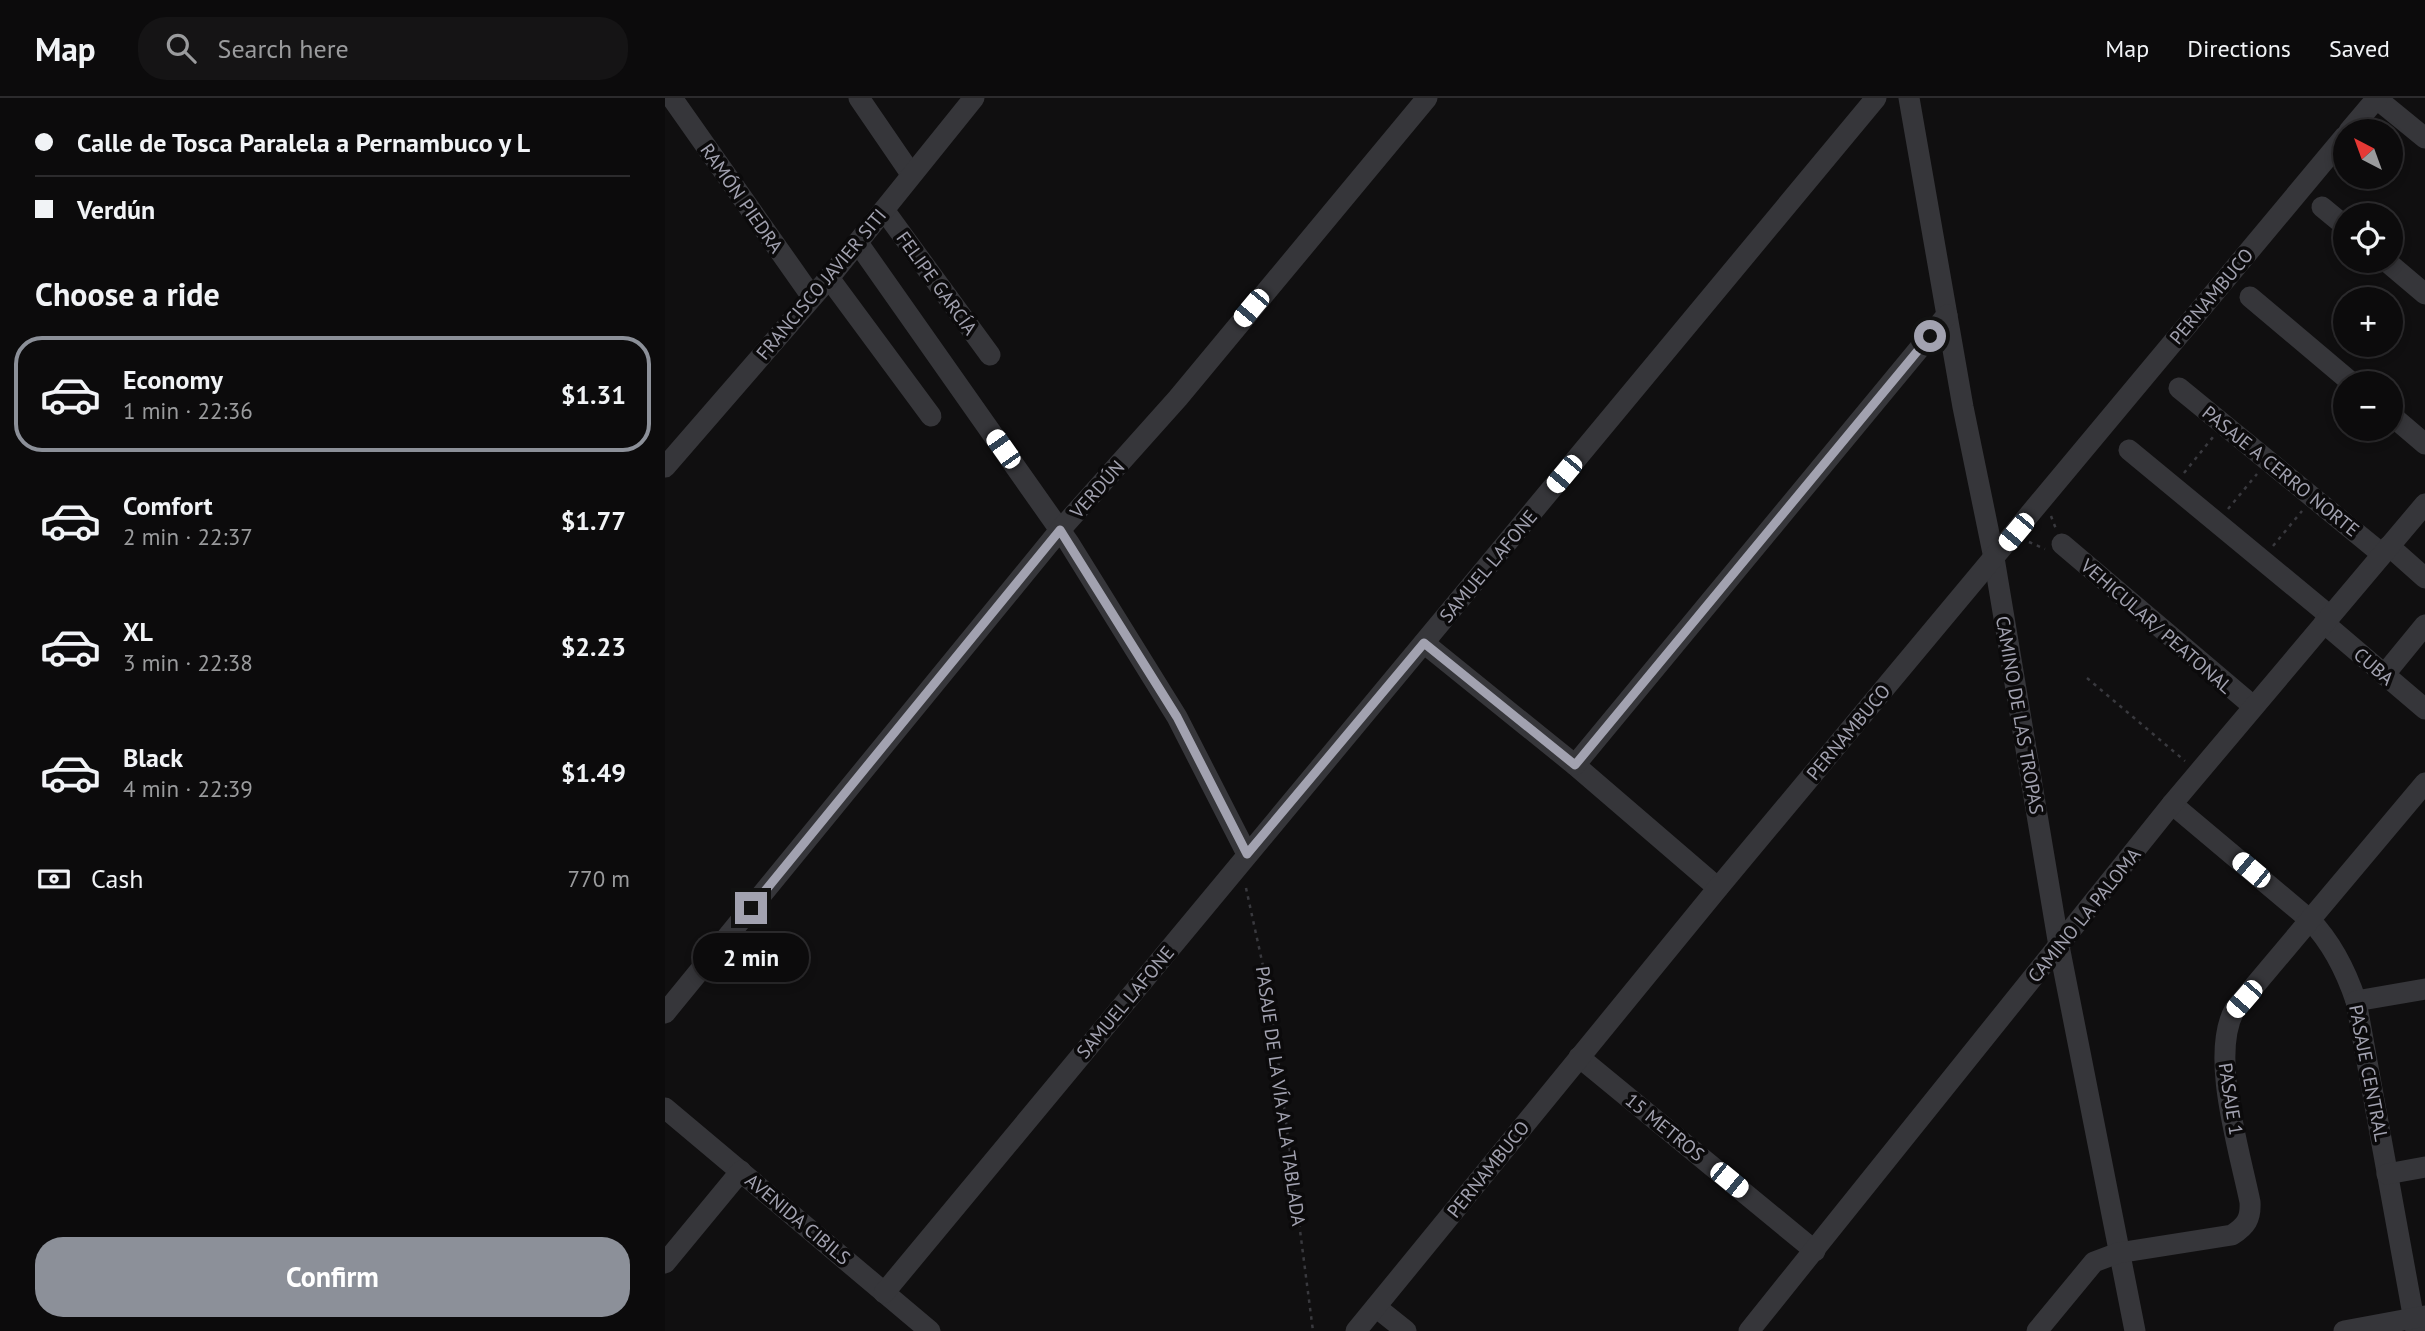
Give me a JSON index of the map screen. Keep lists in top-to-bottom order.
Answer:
{
  "streets": {
    "street": [
      "RAMÓN PIEDRA",
      "FELIPE GARCÍA",
      "FRANCISCO JAVIER SITI",
      "PERNAMBUCO",
      "PASAJE A CERRO NORTE",
      "VERDÚN",
      "SAMUEL LAFONE",
      "VEHICULAR/ PEATONAL",
      "CUBA",
      "CAMINO DE LAS TROPAS",
      "CAMINO LA PALOMA",
      "PASAJE CENTRAL",
      "PASAJE 1",
      "15 METROS",
      "AVENIDA CIBILS"
    ],
    "path": ["PASAJE DE LA VÍA A LA TABLADA"]
  },
  "crossings": [
    ["RAMÓN PIEDRA", "FRANCISCO JAVIER SITI"],
    ["FELIPE GARCÍA", "FRANCISCO JAVIER SITI"],
    ["PERNAMBUCO", "VEHICULAR/ PEATONAL"],
    ["PERNAMBUCO", "CAMINO DE LAS TROPAS"],
    ["PERNAMBUCO", "15 METROS"],
    ["PASAJE A CERRO NORTE", "CAMINO LA PALOMA"],
    ["SAMUEL LAFONE", "PASAJE DE LA VÍA A LA TABLADA"],
    ["SAMUEL LAFONE", "AVENIDA CIBILS"],
    ["VEHICULAR/ PEATONAL", "CAMINO LA PALOMA"],
    ["CUBA", "CAMINO LA PALOMA"],
    ["CAMINO DE LAS TROPAS", "CAMINO LA PALOMA"],
    ["CAMINO DE LAS TROPAS", "PASAJE 1"],
    ["CAMINO LA PALOMA", "PASAJE CENTRAL"],
    ["CAMINO LA PALOMA", "15 METROS"],
    ["PASAJE CENTRAL", "PASAJE 1"]
  ],
  "north": "top left",
  "page": {
    "header": "Map",
    "search": "Search here",
    "nav": ["Map", "Directions", "Saved"],
    "banner": ["Calle de Tosca Paralela a Pernambuco y L", "Verdún"],
    "map_buttons": ["+", "−"],
    "heading": "Choose a ride",
    "list": [
      {
        "name": "Economy",
        "note": "1 min · 22:36",
        "value": "$1.31"
      },
      {
        "name": "Comfort",
        "note": "2 min · 22:37",
        "value": "$1.77"
      },
      {
        "name": "XL",
        "note": "3 min · 22:38",
        "value": "$2.23"
      },
      {
        "name": "Black",
        "note": "4 min · 22:39",
        "value": "$1.49"
      }
    ],
    "pay": ["Cash", "770 m"],
    "bubble": "2 min",
    "buttons": "Confirm"
  }
}
